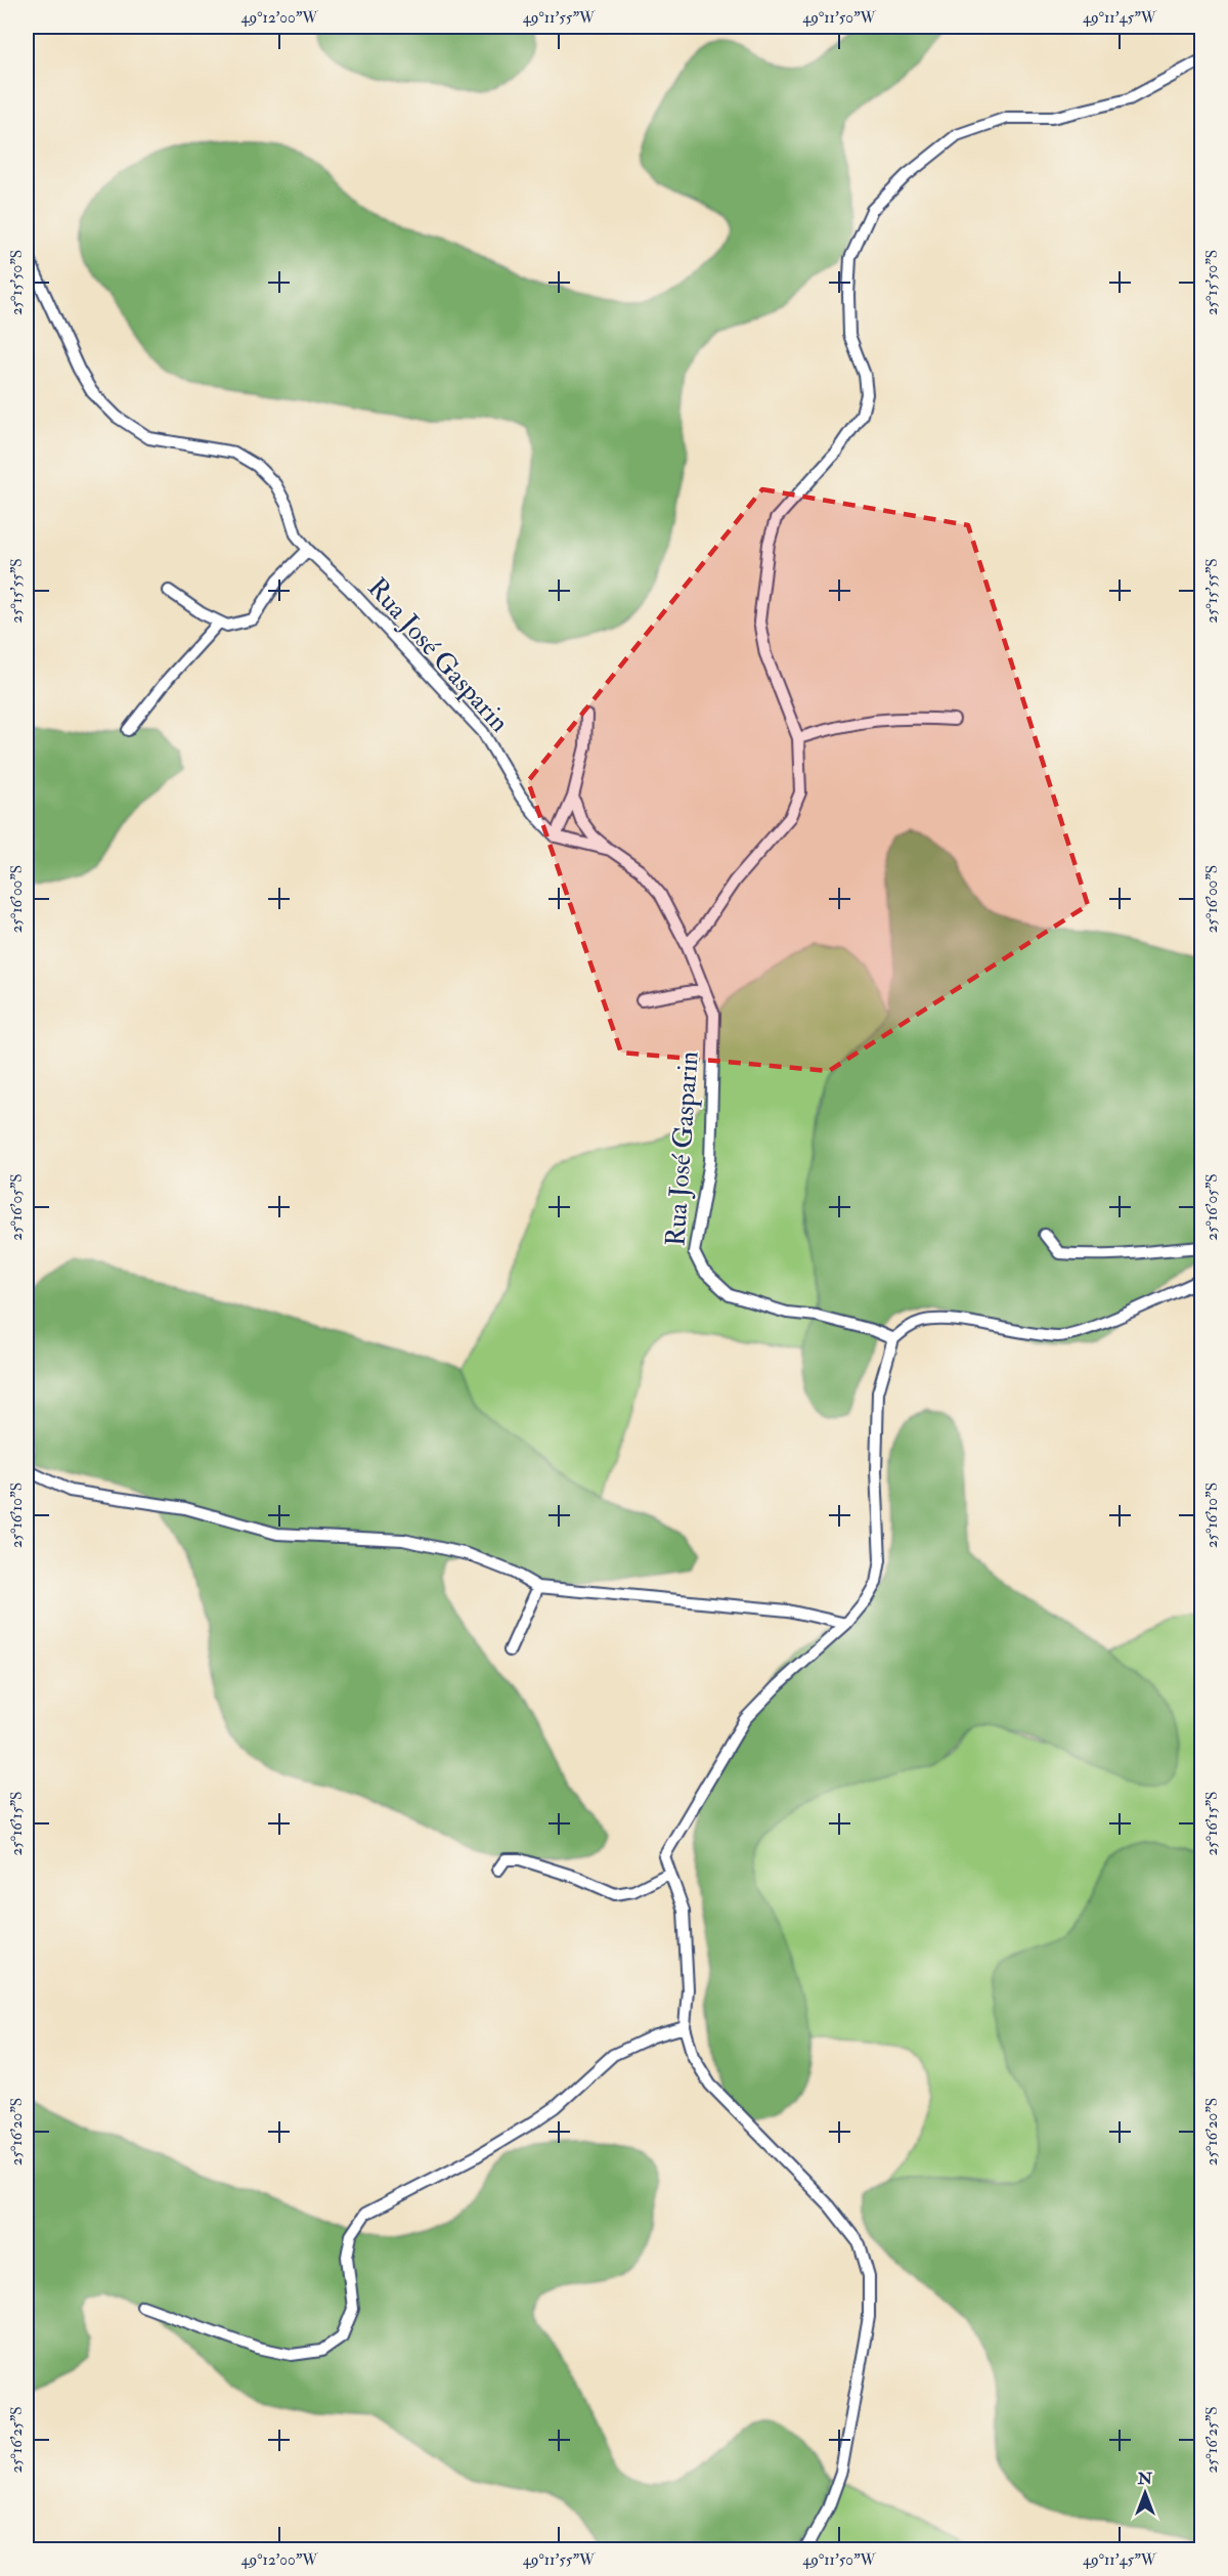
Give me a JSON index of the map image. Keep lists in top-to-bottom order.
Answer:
{
  "streets": {
    "street": ["Rua José Gasparin"]
  },
  "north": "top",
  "coordinates": [
    "49°12'00\"W",
    "49°11'55\"W",
    "49°11'50\"W",
    "49°11'45\"W",
    "25°15'50\"S",
    "25°15'55\"S",
    "25°16'00\"S",
    "25°16'05\"S",
    "25°16'10\"S",
    "25°16'15\"S",
    "25°16'20\"S",
    "25°16'25\"S"
  ]
}
